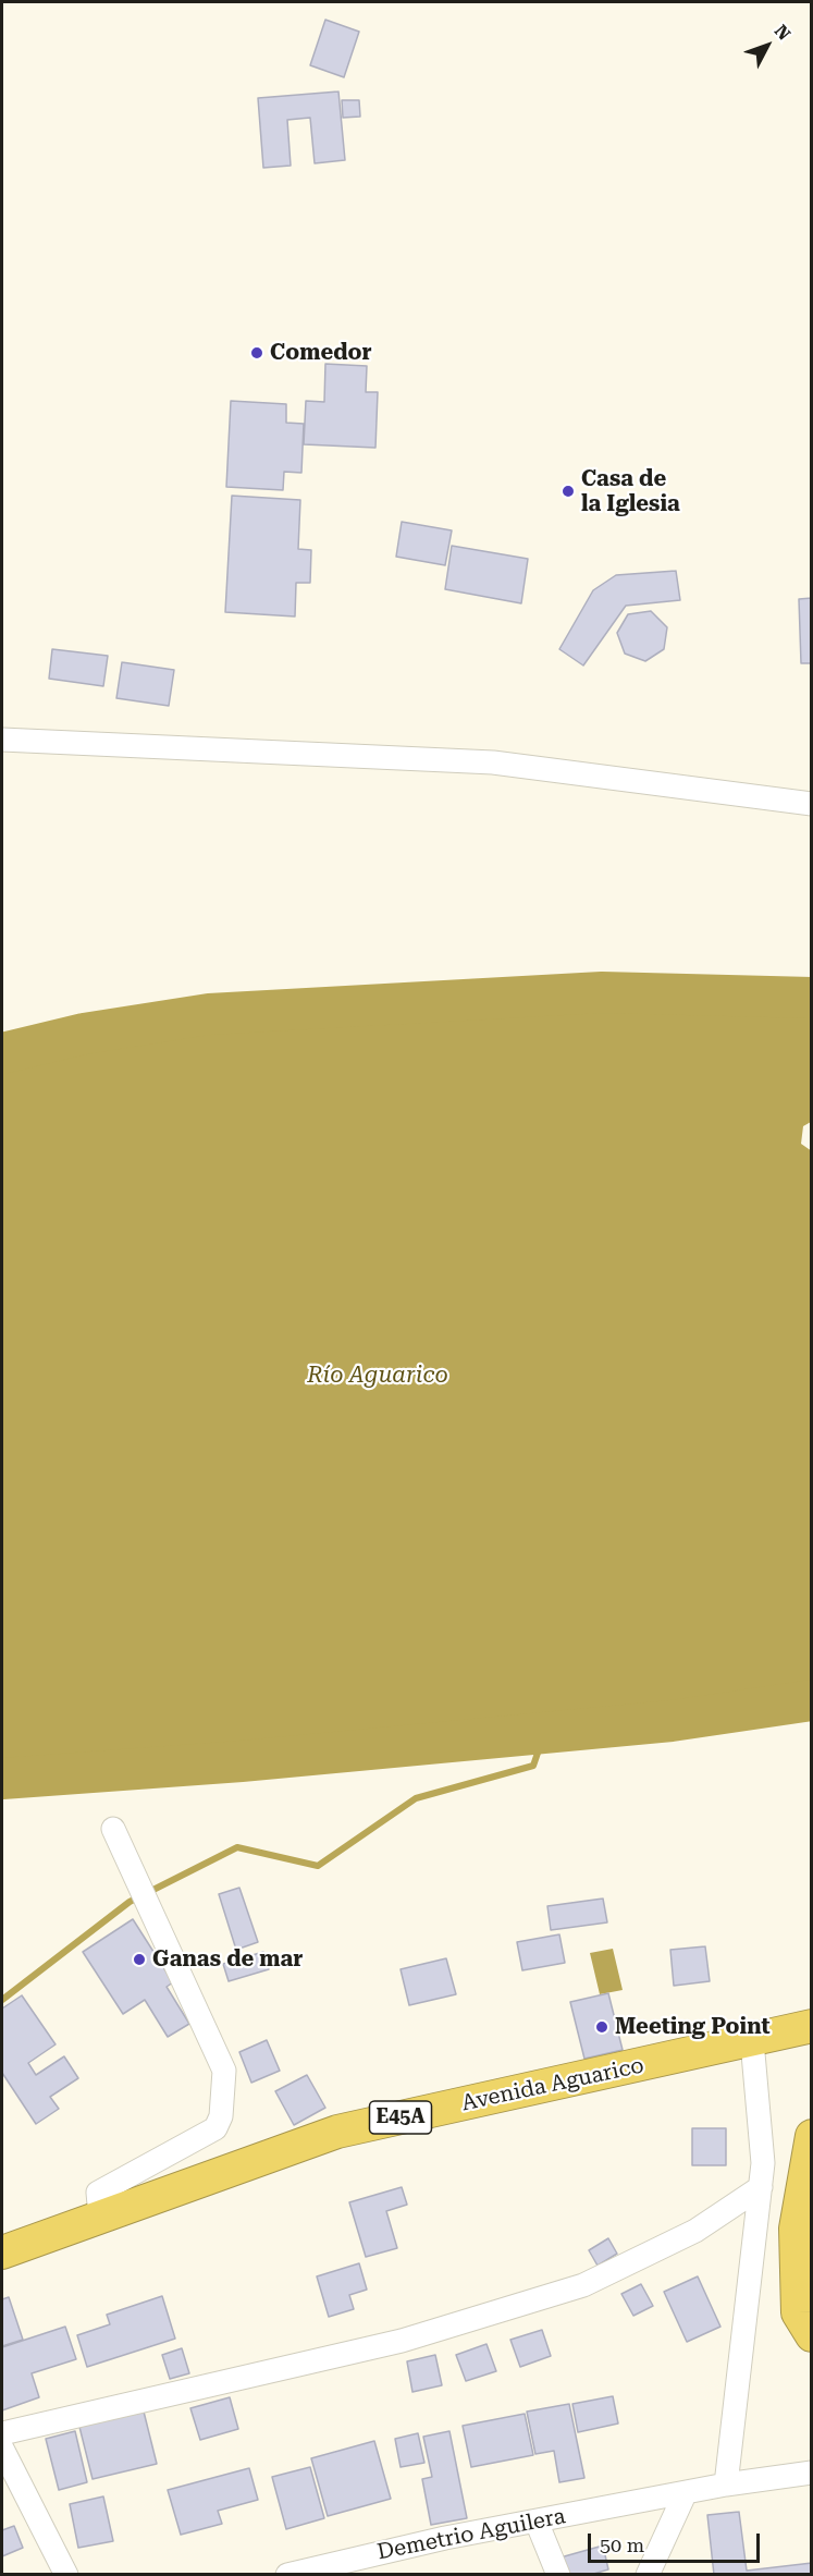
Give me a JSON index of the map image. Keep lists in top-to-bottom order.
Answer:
{
  "streets": {
    "highway": ["Avenida Aguarico", "E45A"],
    "street": ["Demetrio Aguilera"]
  },
  "water": ["Río Aguarico"],
  "places": [
    "Comedor",
    "Casa de la Iglesia",
    "Ganas de mar",
    "Meeting Point"
  ],
  "scale_bar": "50 m",
  "north": "top right"
}
